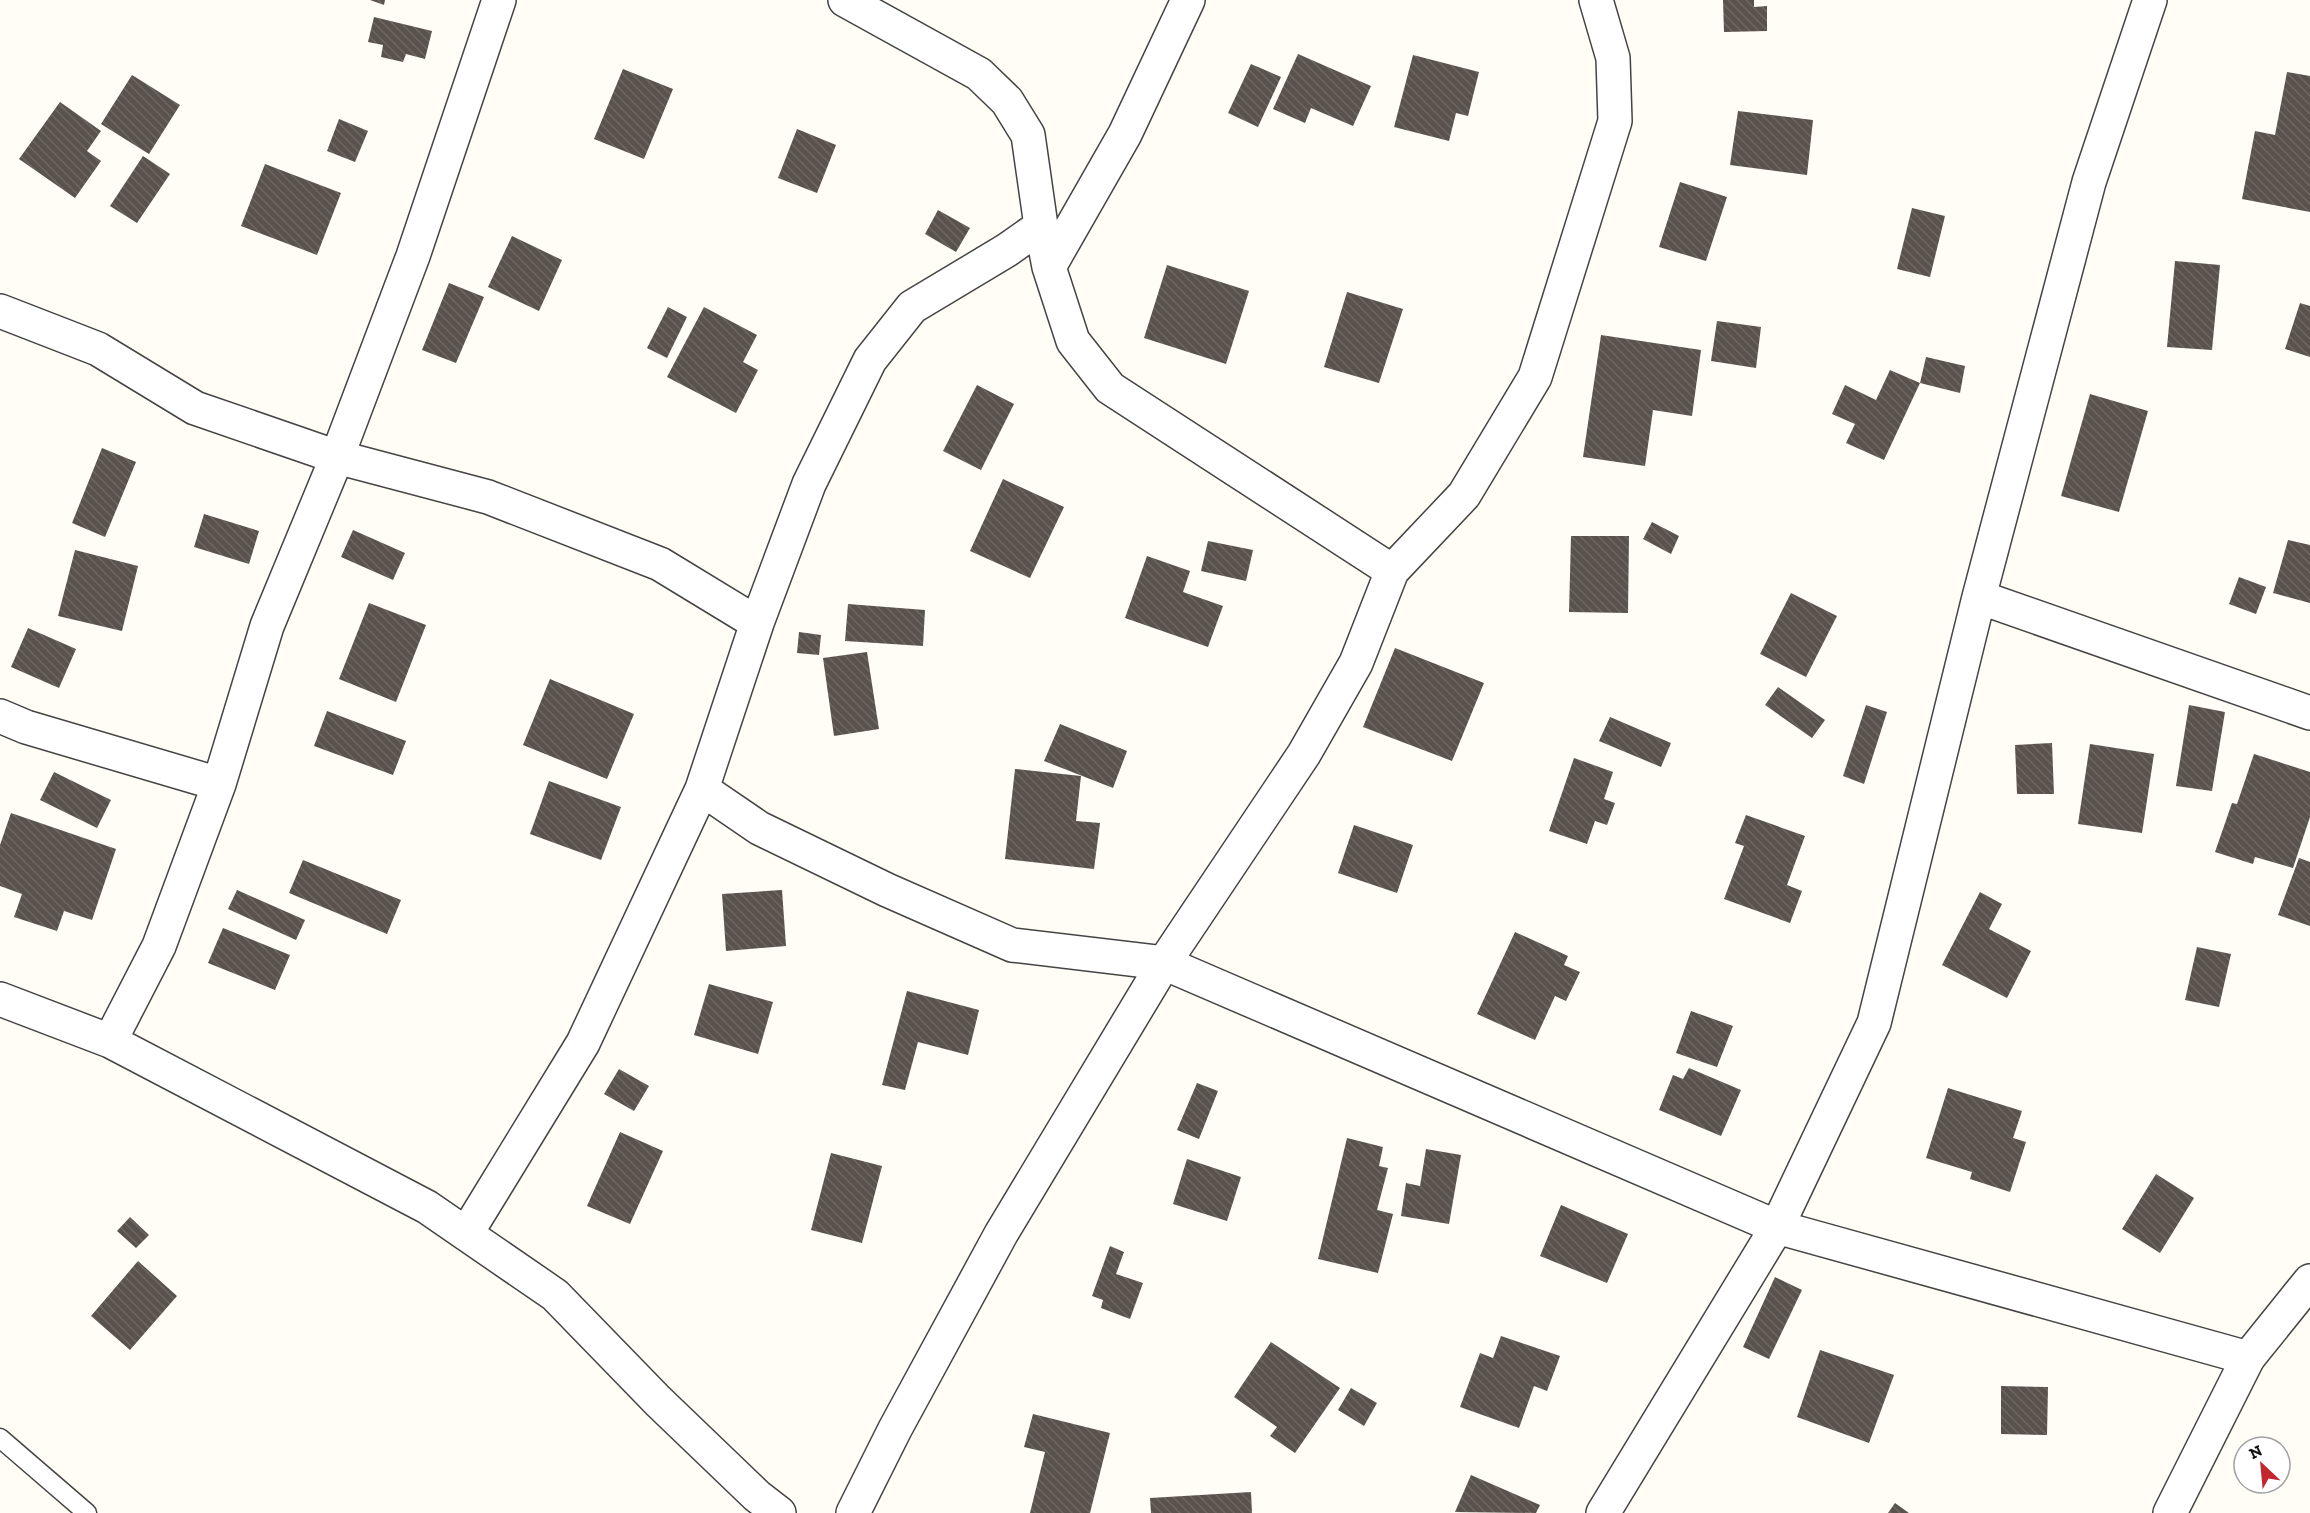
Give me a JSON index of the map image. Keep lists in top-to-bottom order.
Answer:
{
  "north": "top left"
}
